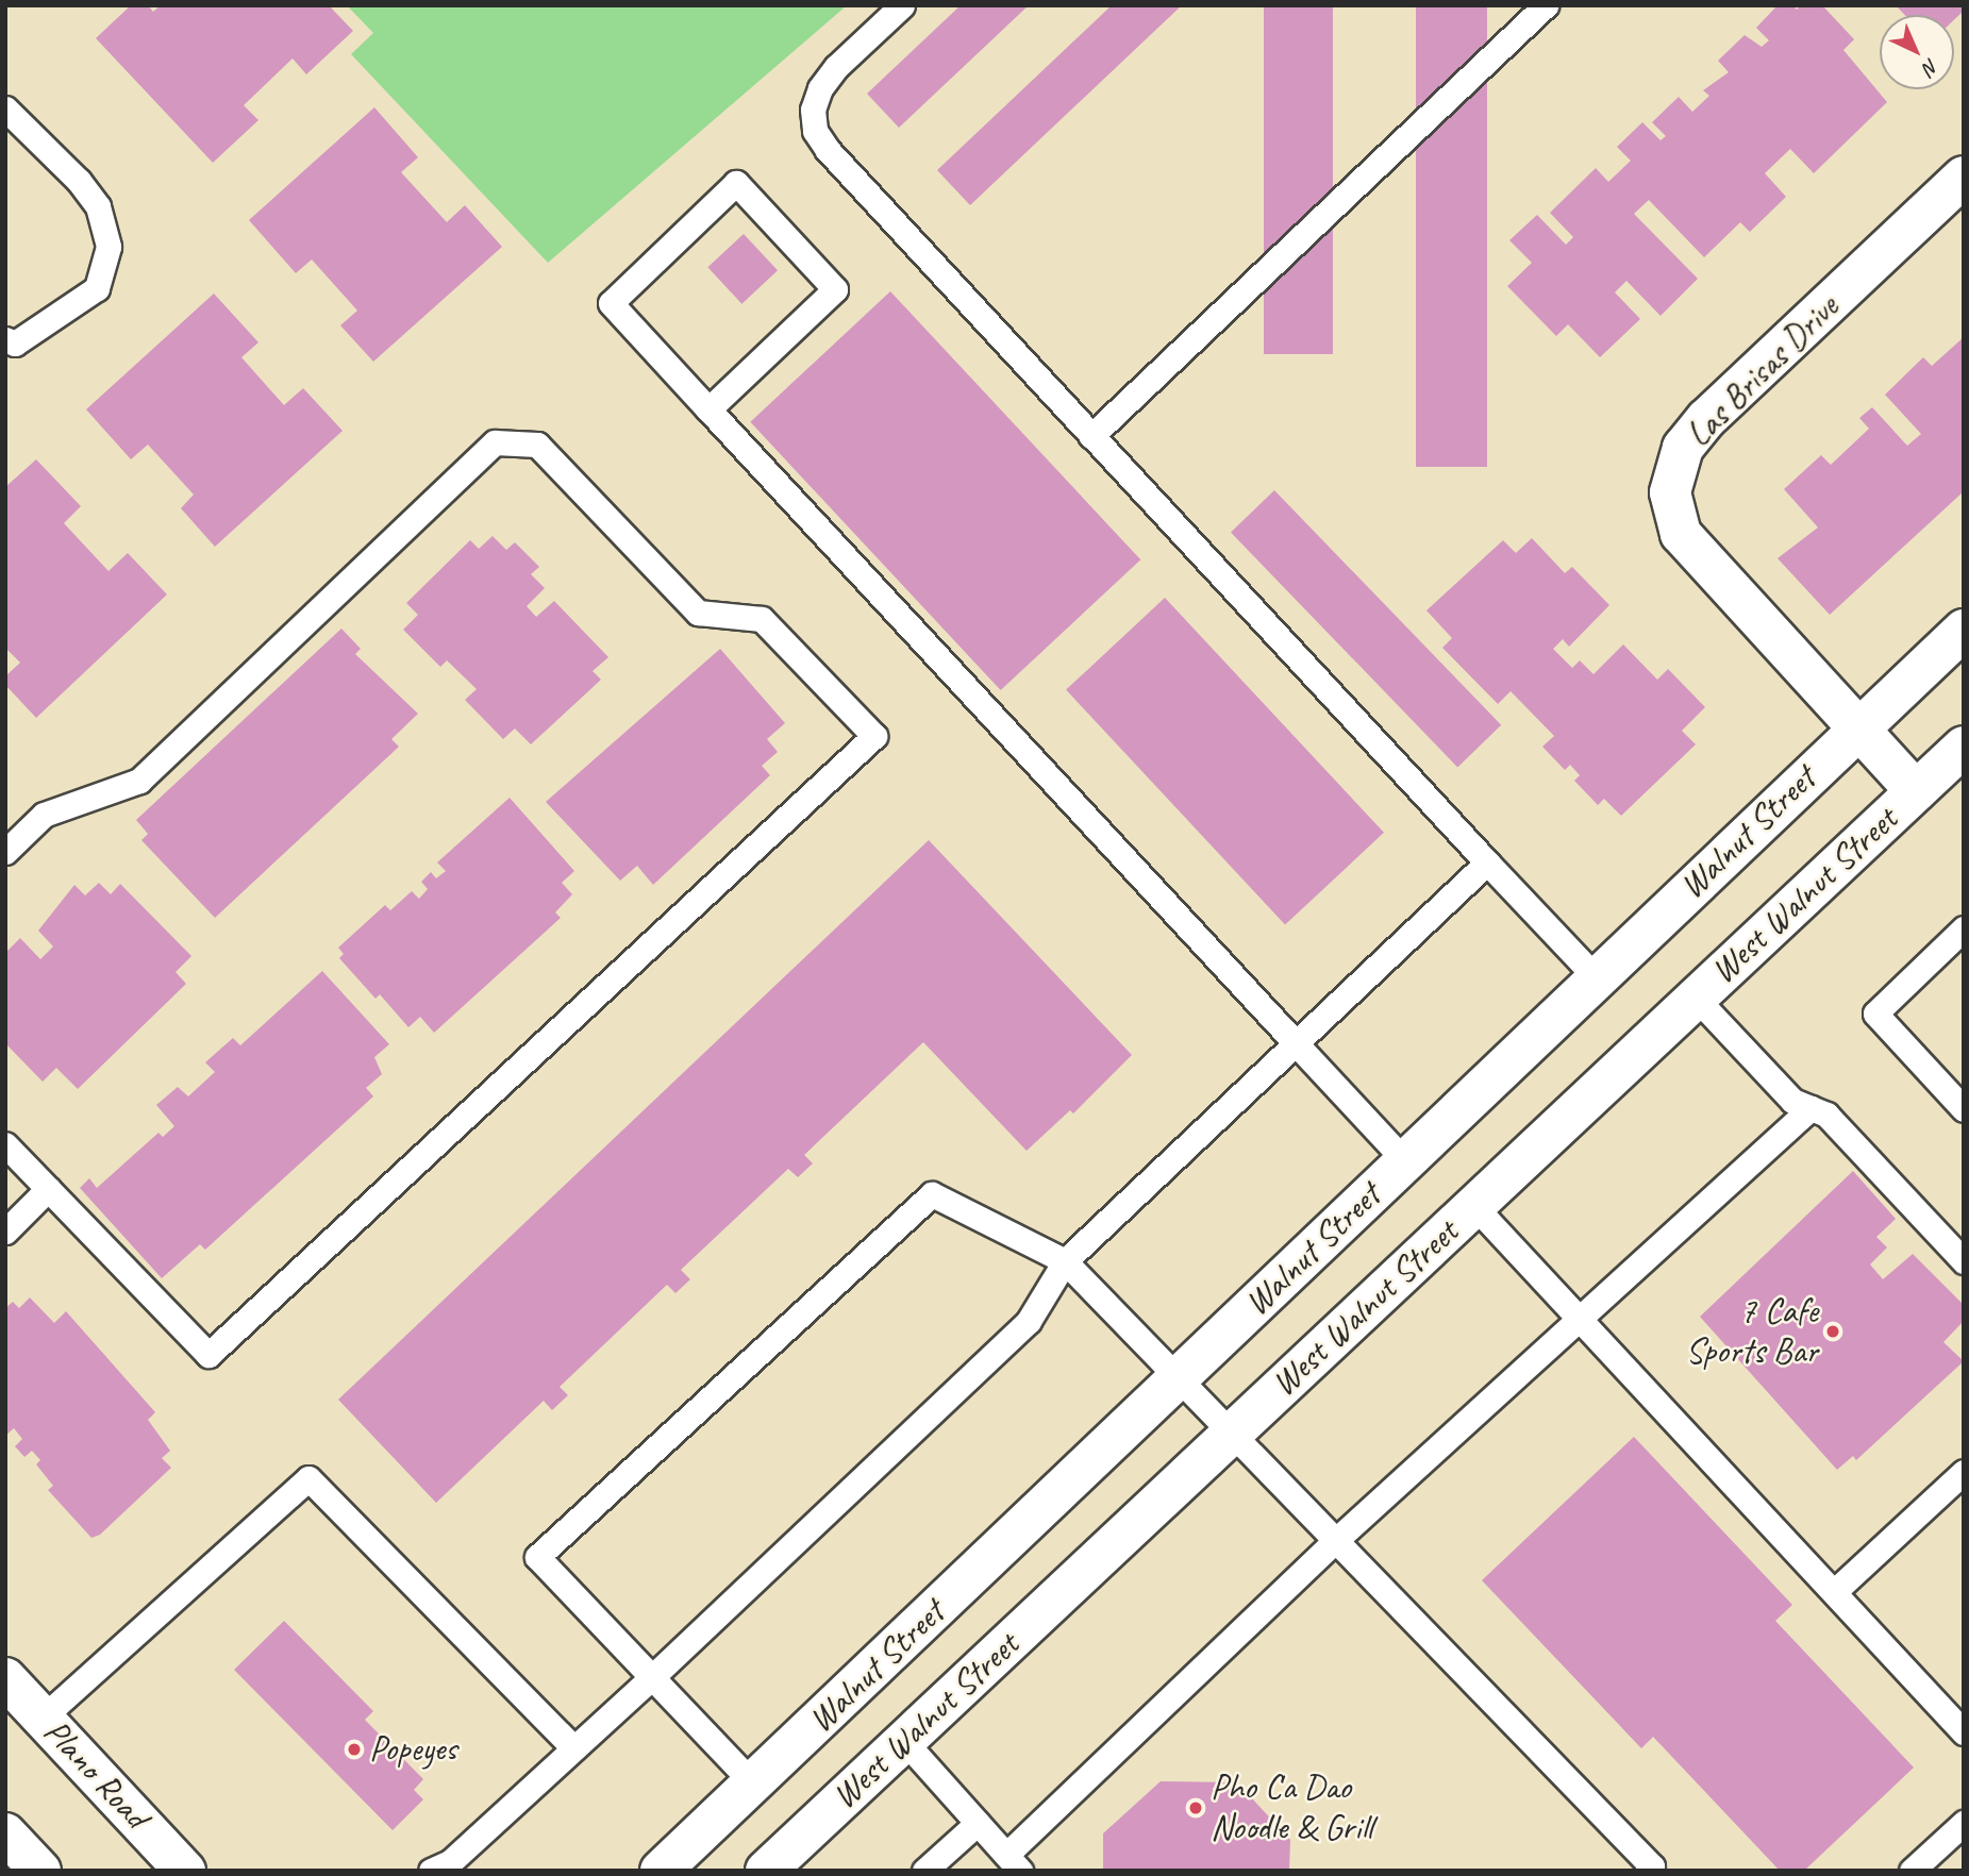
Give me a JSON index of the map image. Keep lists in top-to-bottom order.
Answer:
{
  "streets": {
    "main road": [
      "Las Brisas Drive",
      "Walnut Street",
      "West Walnut Street",
      "Plano Road"
    ]
  },
  "crossings": [
    ["Las Brisas Drive", "Walnut Street"],
    ["Las Brisas Drive", "West Walnut Street"]
  ],
  "places": ["7 Cafe Sports Bar", "Popeyes", "Pho Ca Dao Noodle & Grill"],
  "north": "bottom right"
}
